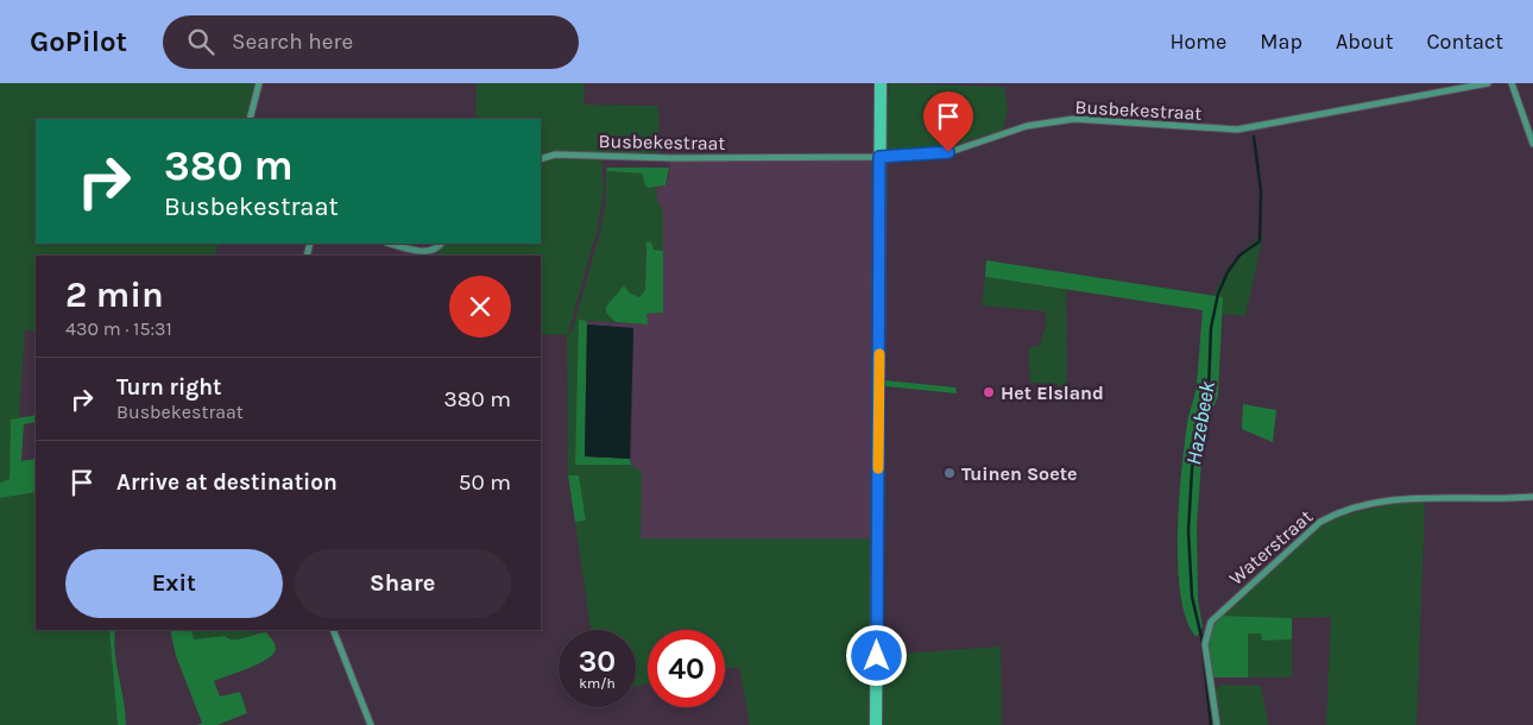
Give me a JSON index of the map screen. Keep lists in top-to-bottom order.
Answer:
{
  "streets": {
    "street": ["Busbekestraat", "Waterstraat"]
  },
  "water": ["Hazebeek"],
  "places": ["Het Elsland", "Tuinen Soete"],
  "page": {
    "header": "GoPilot",
    "search": "Search here",
    "nav": [
      "Home",
      "Map",
      "About",
      "Contact"
    ],
    "turn": ["380 m", "Busbekestraat"],
    "heading": ["2 min", "430 m · 15:31"],
    "list": [
      {
        "name": "Turn right",
        "note": "Busbekestraat",
        "value": "380 m"
      },
      {
        "name": "Arrive at destination",
        "value": "50 m"
      }
    ],
    "buttons": ["Exit", "Share"],
    "speed": "30 km/h",
    "limit": "40"
  }
}
